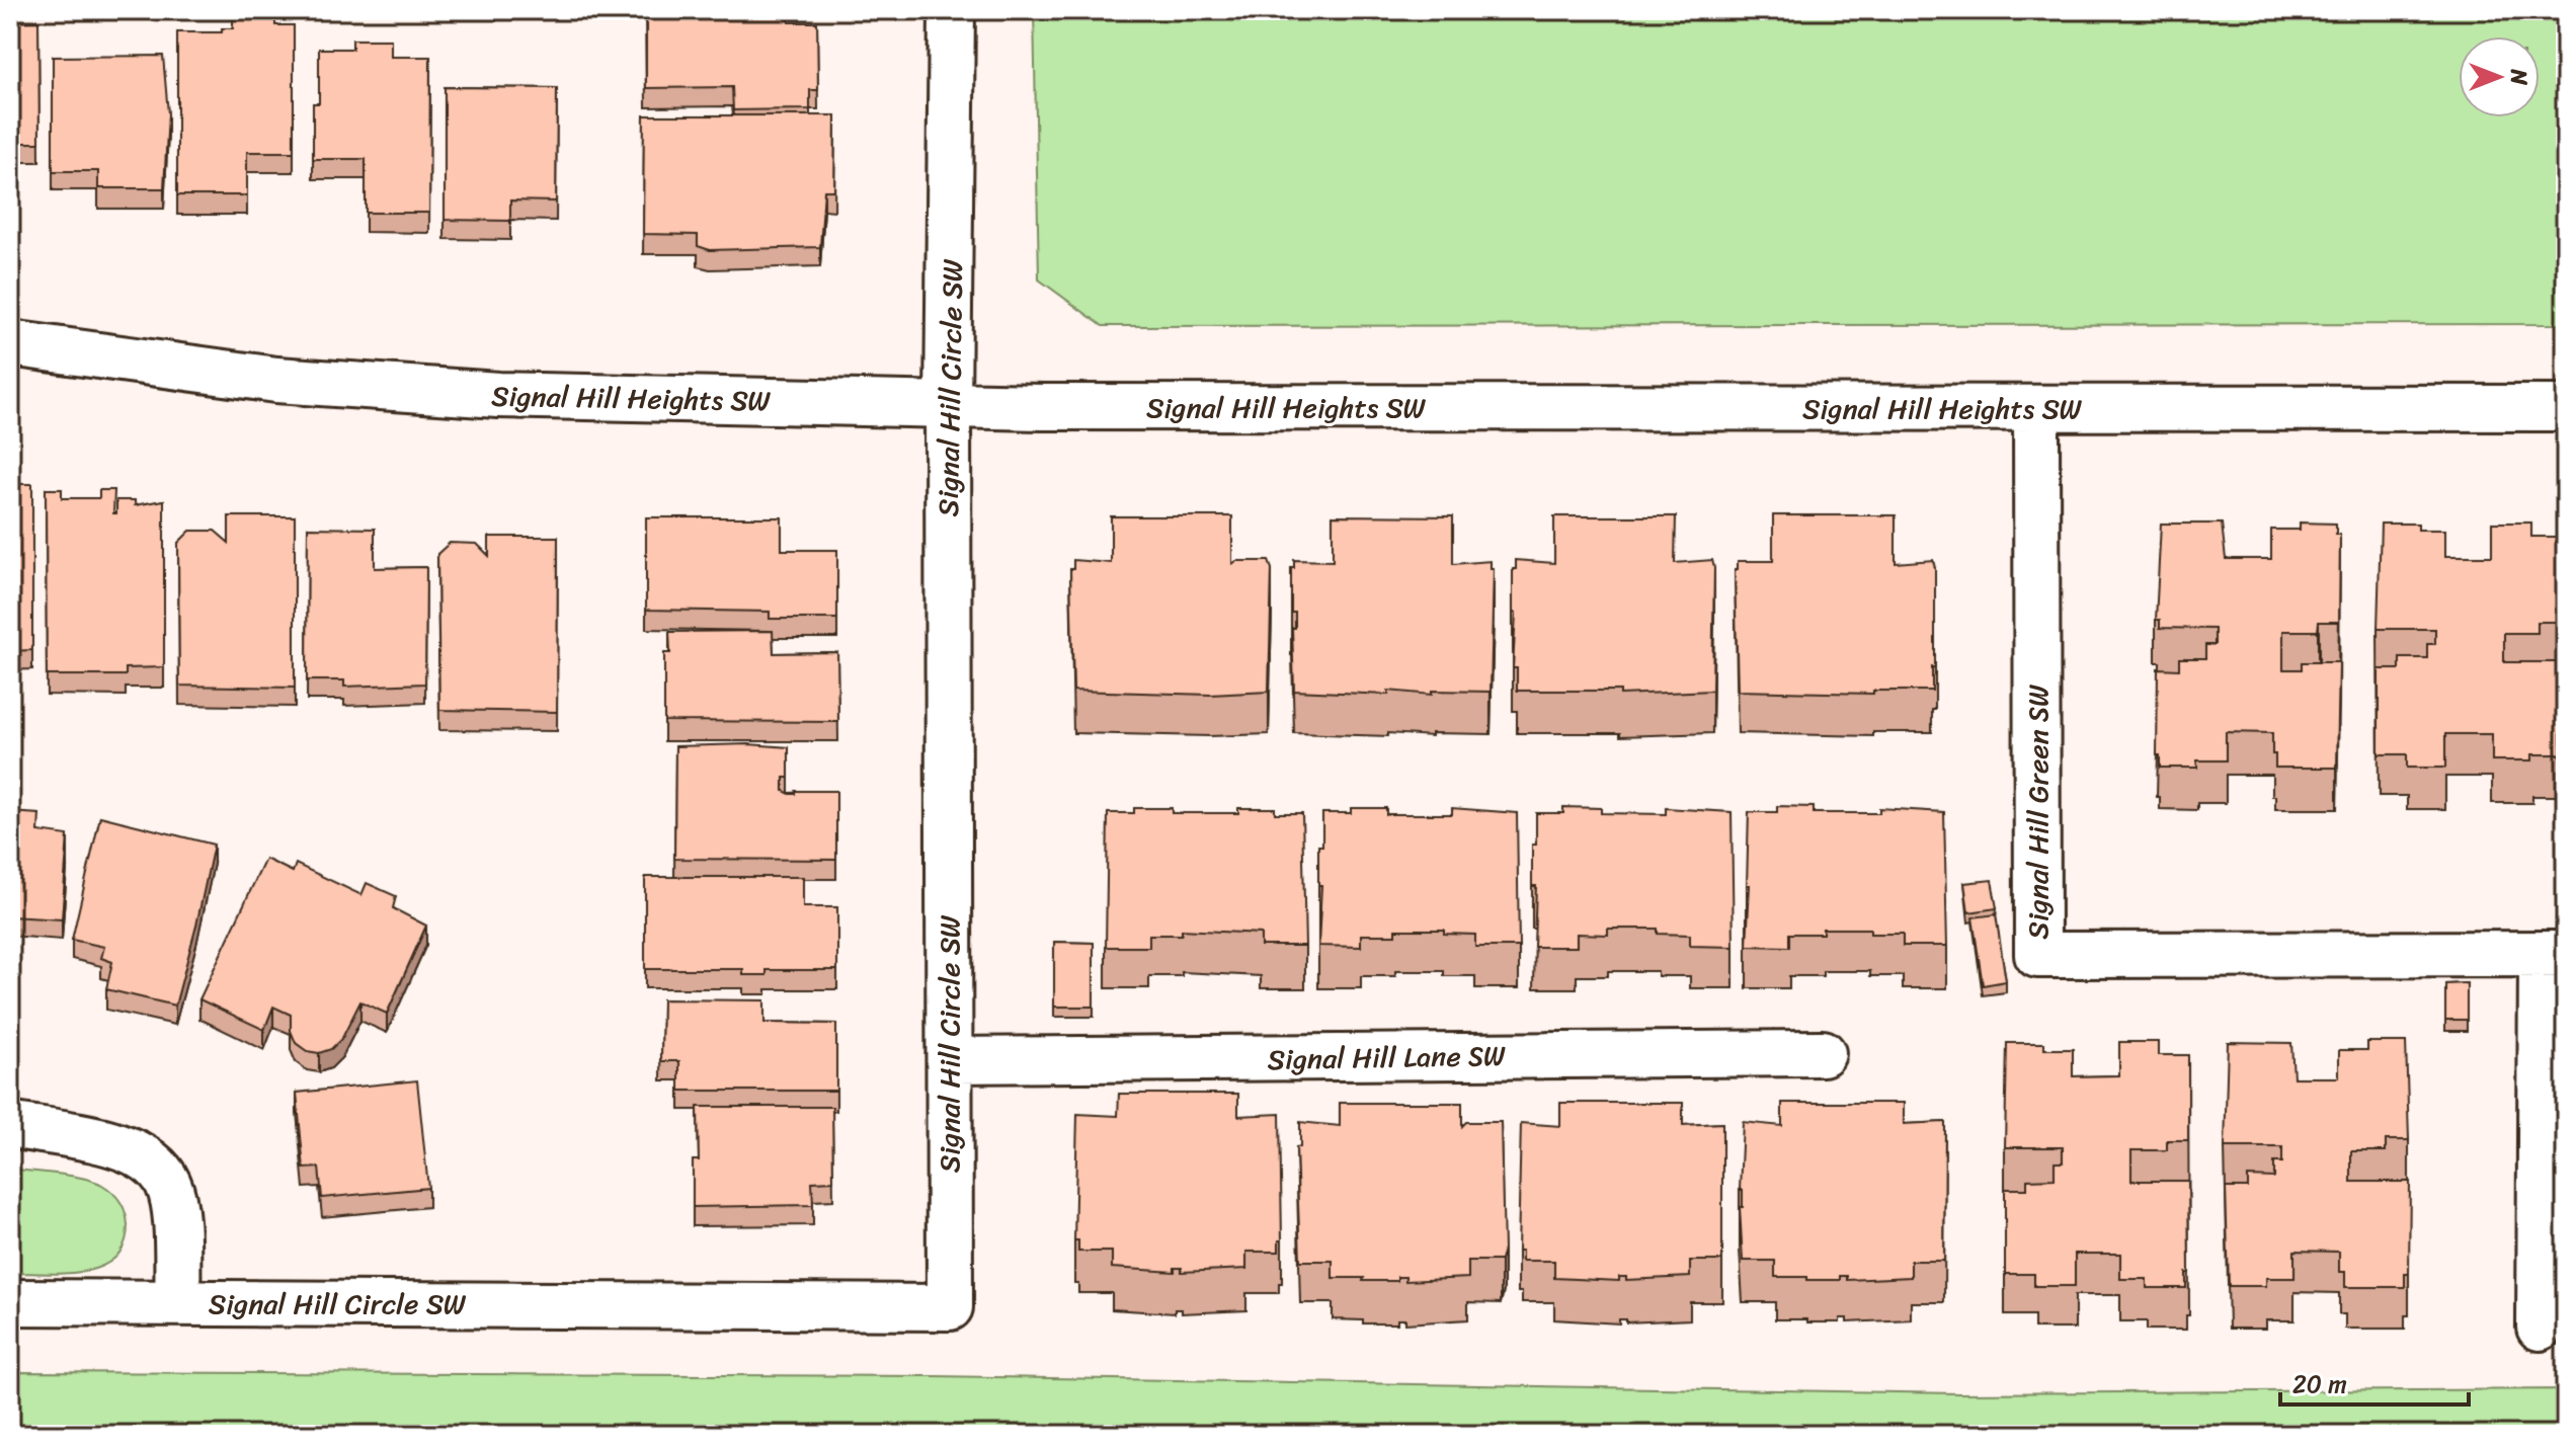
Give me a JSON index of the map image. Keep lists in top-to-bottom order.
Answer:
{
  "streets": {
    "street": [
      "Signal Hill Circle SW",
      "Signal Hill Heights SW",
      "Signal Hill Green SW",
      "Signal Hill Lane SW"
    ]
  },
  "crossings": [
    ["Signal Hill Circle SW", "Signal Hill Heights SW"],
    ["Signal Hill Circle SW", "Signal Hill Lane SW"],
    ["Signal Hill Heights SW", "Signal Hill Green SW"]
  ],
  "scale_bar": "20 m",
  "north": "right"
}
